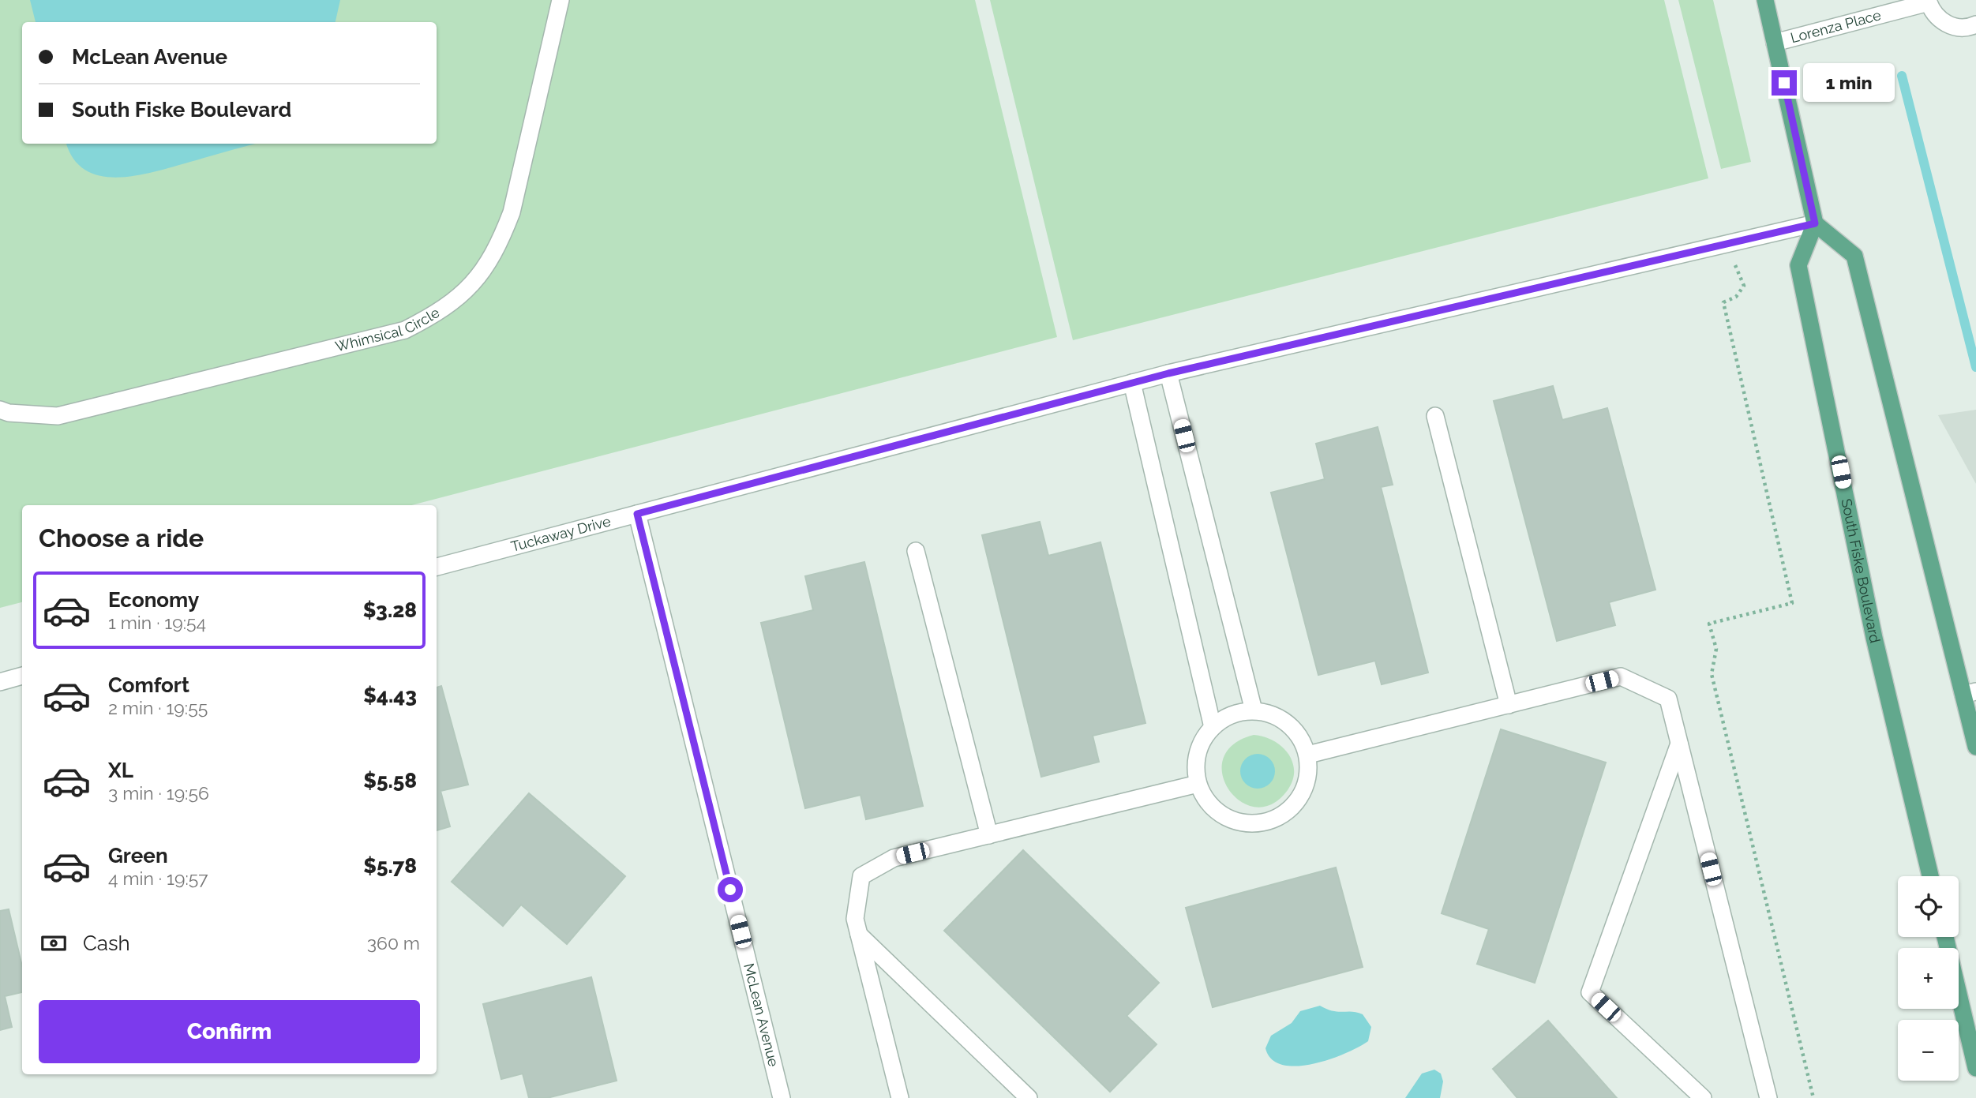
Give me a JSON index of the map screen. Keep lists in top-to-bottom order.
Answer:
{
  "streets": {
    "main road": ["South Fiske Boulevard"],
    "street": [
      "Lorenza Place",
      "Whimsical Circle",
      "Tuckaway Drive",
      "McLean Avenue"
    ]
  },
  "crossings": [
    ["Tuckaway Drive", "South Fiske Boulevard"],
    ["Tuckaway Drive", "McLean Avenue"]
  ],
  "page": {
    "banner": ["McLean Avenue", "South Fiske Boulevard"],
    "bubble": "1 min",
    "heading": "Choose a ride",
    "list": [
      {
        "name": "Economy",
        "note": "1 min · 19:54",
        "value": "$3.28"
      },
      {
        "name": "Comfort",
        "note": "2 min · 19:55",
        "value": "$4.43"
      },
      {
        "name": "XL",
        "note": "3 min · 19:56",
        "value": "$5.58"
      },
      {
        "name": "Green",
        "note": "4 min · 19:57",
        "value": "$5.78"
      }
    ],
    "map_buttons": ["+", "−"],
    "pay": ["Cash", "360 m"],
    "buttons": "Confirm"
  }
}
